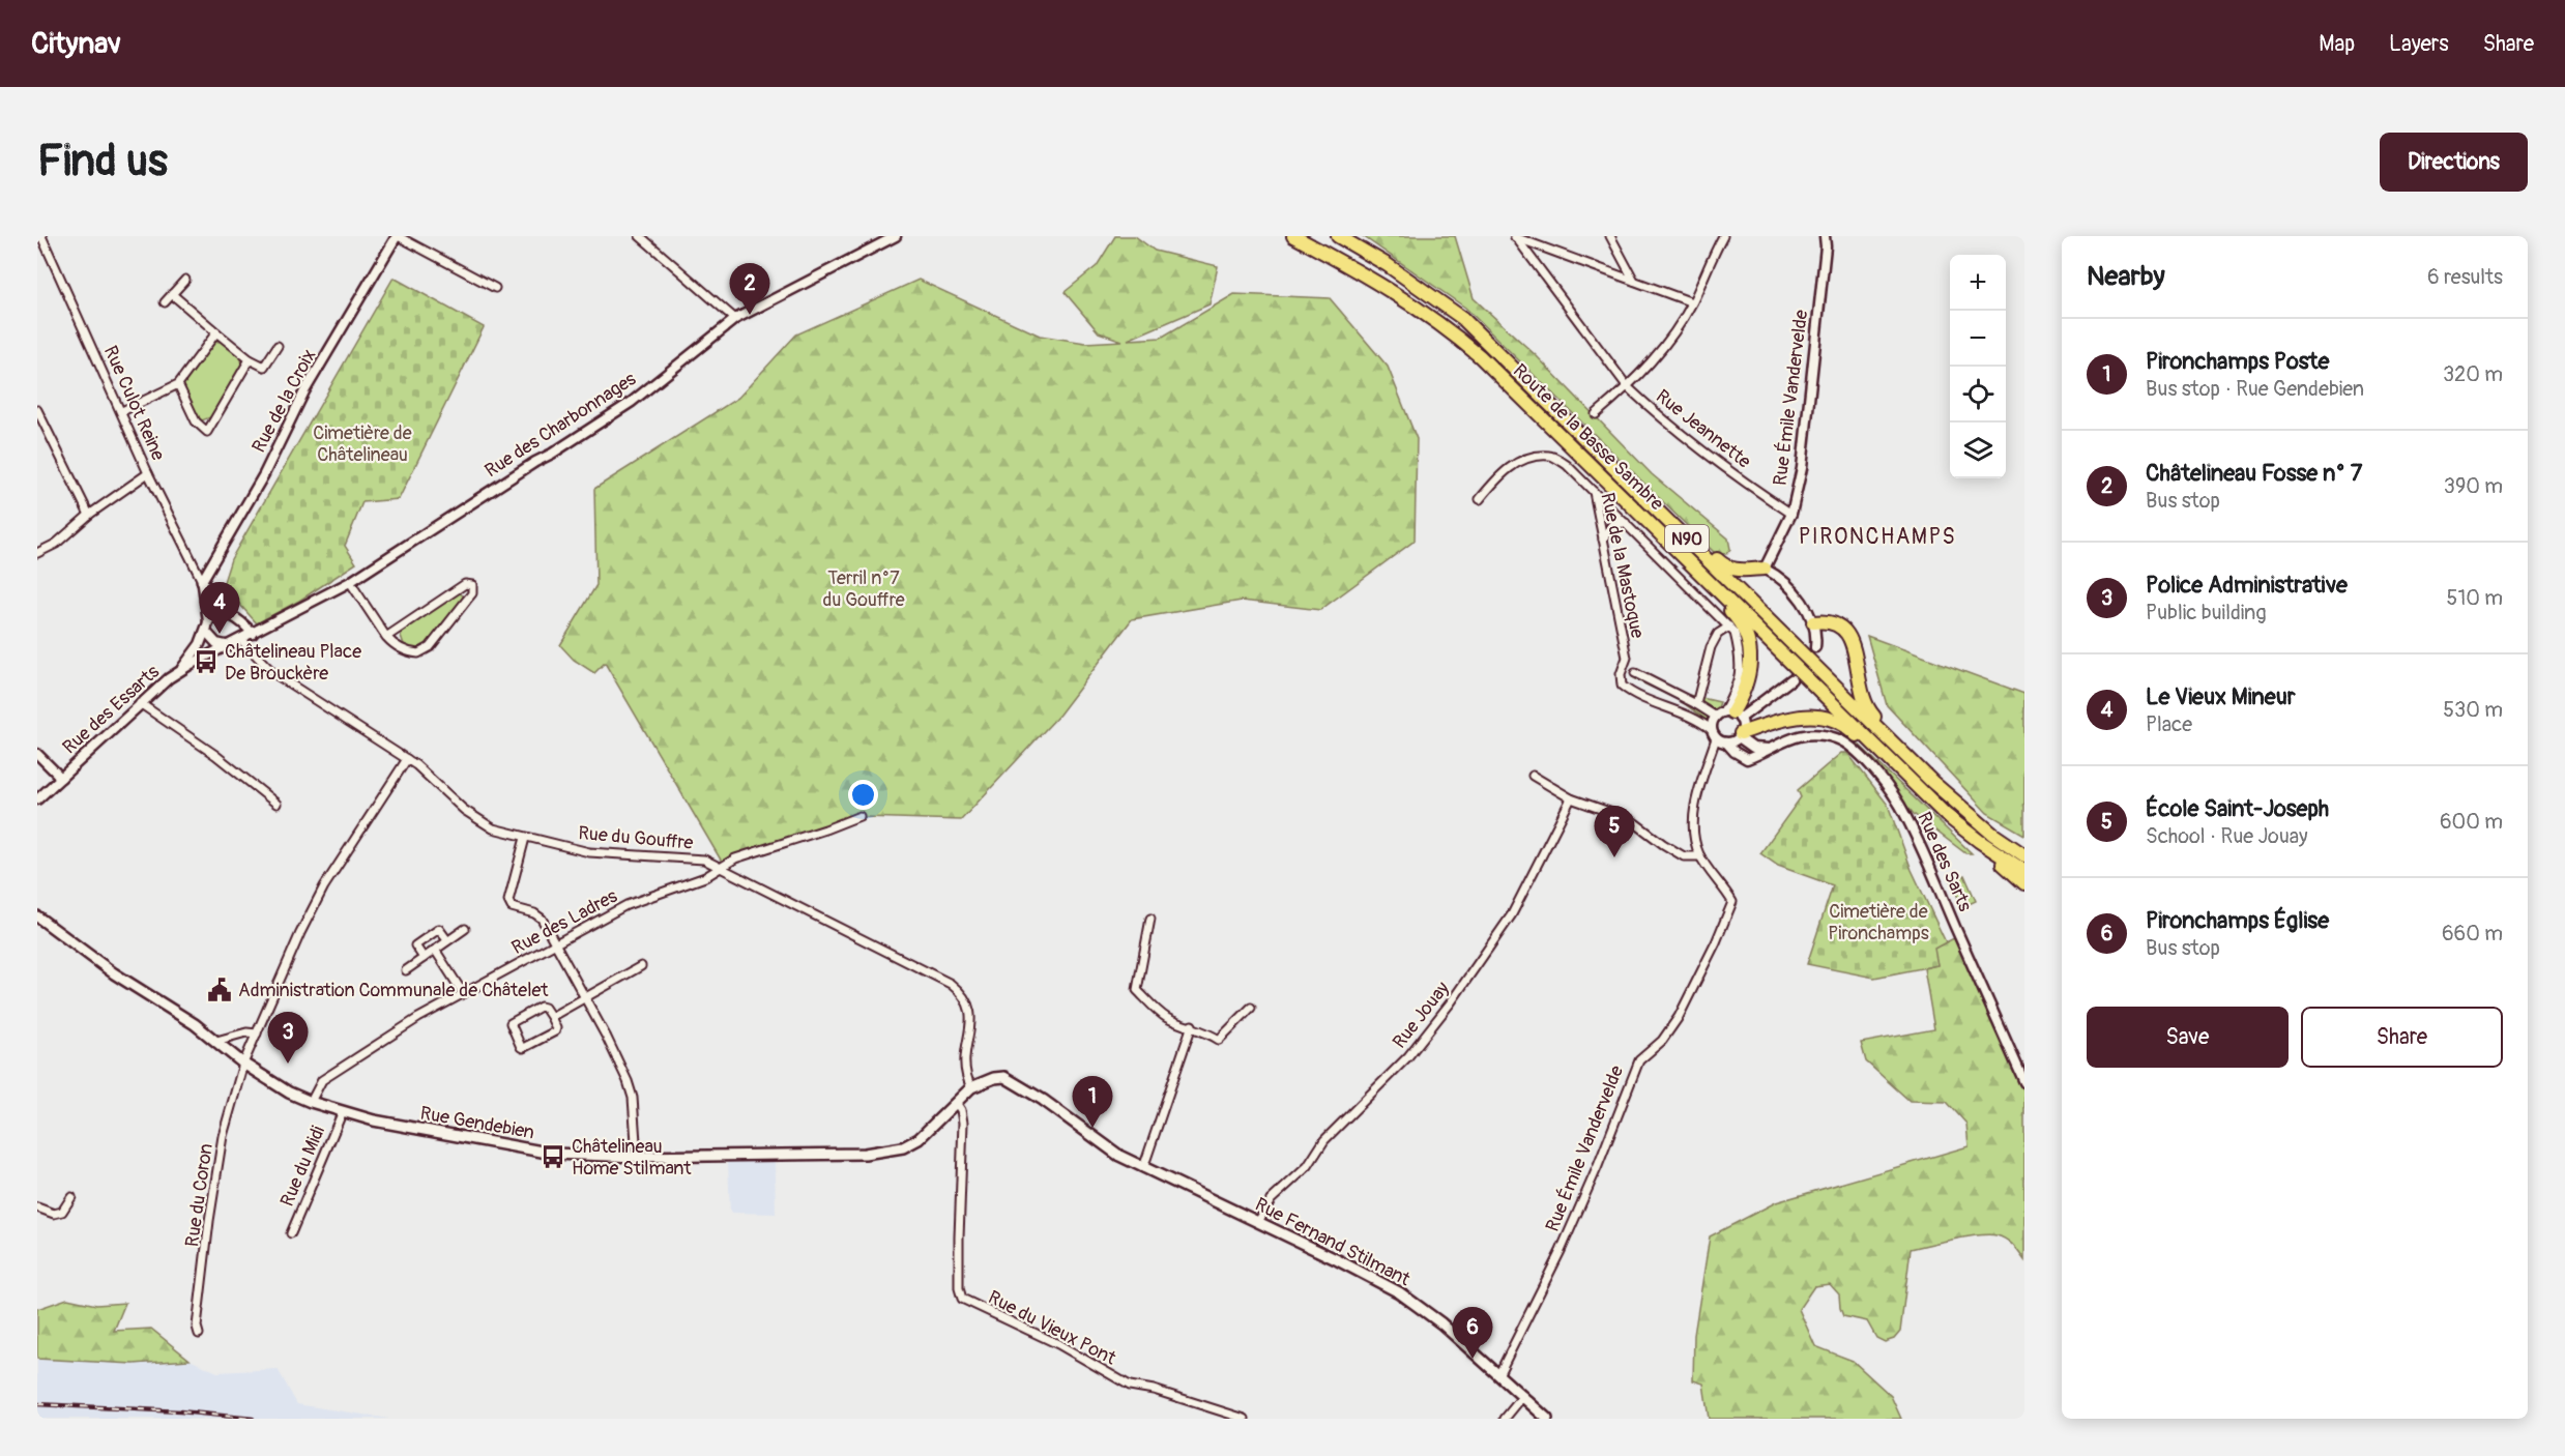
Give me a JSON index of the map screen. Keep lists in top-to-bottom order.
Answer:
{
  "streets": {
    "highway": ["Route de la Basse Sambre", "N90"],
    "main road": ["Rue Gendebien", "Rue Fernand Stilmant"],
    "street": [
      "Rue Émile Vandervelde",
      "Rue de la Croix",
      "Rue Culot Reine",
      "Rue des Charbonnages",
      "Rue Jeannette",
      "Rue de la Mastoque",
      "Rue des Essarts",
      "Rue du Gouffre",
      "Rue des Sarts",
      "Rue des Ladres",
      "Rue Jouay",
      "Rue du Midi",
      "Rue du Coron",
      "Rue du Vieux Pont"
    ]
  },
  "crossings": [
    ["Rue Émile Vandervelde", "Rue Jeannette"],
    ["Rue Émile Vandervelde", "Rue de la Mastoque"],
    ["Rue Émile Vandervelde", "Rue Fernand Stilmant"],
    ["Rue de la Croix", "Rue Culot Reine"],
    ["Rue des Charbonnages", "Rue des Essarts"],
    ["Rue des Charbonnages", "Rue du Gouffre"],
    ["Rue du Gouffre", "Rue des Ladres"],
    ["Rue du Gouffre", "Rue Gendebien"],
    ["Rue des Ladres", "Rue Gendebien"],
    ["Rue Jouay", "Rue Fernand Stilmant"],
    ["Rue Gendebien", "Rue du Midi"],
    ["Rue Gendebien", "Rue du Coron"],
    ["Rue Gendebien", "Rue Fernand Stilmant"],
    ["Rue Gendebien", "Rue du Vieux Pont"]
  ],
  "districts": ["PIRONCHAMPS"],
  "parks": ["Cimetière de Châtelineau", "Terril n°7 du Gouffre", "Cimetière de Pironchamps"],
  "places": {
    "bus stop": ["Châtelineau Place De Brouckère", "Châtelineau Home Stilmant"],
    "public building": ["Administration Communale de Châtelet"]
  },
  "page": {
    "header": "Citynav",
    "nav": ["Map", "Layers", "Share"],
    "buttons": [
      "Directions",
      ["Save", "Share"]
    ],
    "title": "Find us",
    "heading": ["Nearby", "6 results"],
    "map_buttons": ["+", "−"],
    "pins": [
      "2",
      "4",
      "5",
      "3",
      "1",
      "6"
    ],
    "list": [
      {
        "mark": "1",
        "name": "Pironchamps Poste",
        "note": "Bus stop · Rue Gendebien",
        "value": "320 m"
      },
      {
        "mark": "2",
        "name": "Châtelineau Fosse n° 7",
        "note": "Bus stop",
        "value": "390 m"
      },
      {
        "mark": "3",
        "name": "Police Administrative",
        "note": "Public building",
        "value": "510 m"
      },
      {
        "mark": "4",
        "name": "Le Vieux Mineur",
        "note": "Place",
        "value": "530 m"
      },
      {
        "mark": "5",
        "name": "École Saint-Joseph",
        "note": "School · Rue Jouay",
        "value": "600 m"
      },
      {
        "mark": "6",
        "name": "Pironchamps Église",
        "note": "Bus stop",
        "value": "660 m"
      }
    ]
  }
}
